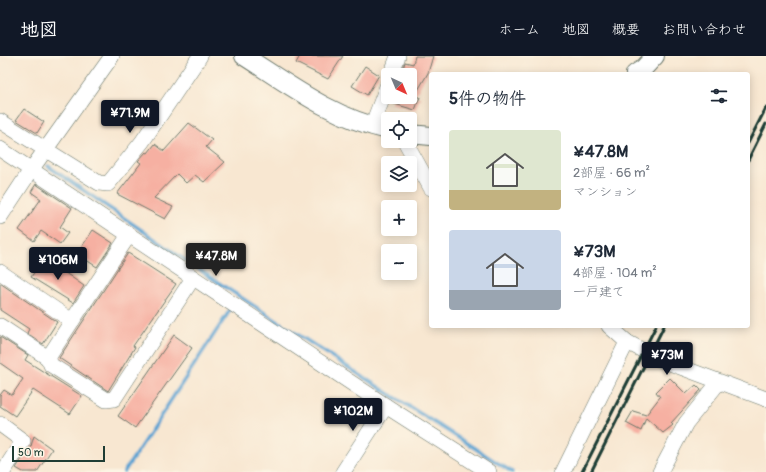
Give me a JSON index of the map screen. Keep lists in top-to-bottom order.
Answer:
{
  "scale_bar": "50 m",
  "north": "bottom right",
  "page": {
    "header": "地図",
    "nav": [
      "ホーム",
      "地図",
      "概要",
      "お問い合わせ"
    ],
    "map_buttons": ["+", "−"],
    "heading": "5件の物件",
    "price": [
      "¥71.9M",
      "¥47.8M",
      "¥106M",
      "¥73M",
      "¥102M"
    ],
    "list": [
      {
        "name": "¥47.8M",
        "note": "2部屋 · 66 m² · マンション"
      },
      {
        "name": "¥73M",
        "note": "4部屋 · 104 m² · 一戸建て"
      }
    ],
    "scale": "50 m"
  }
}
